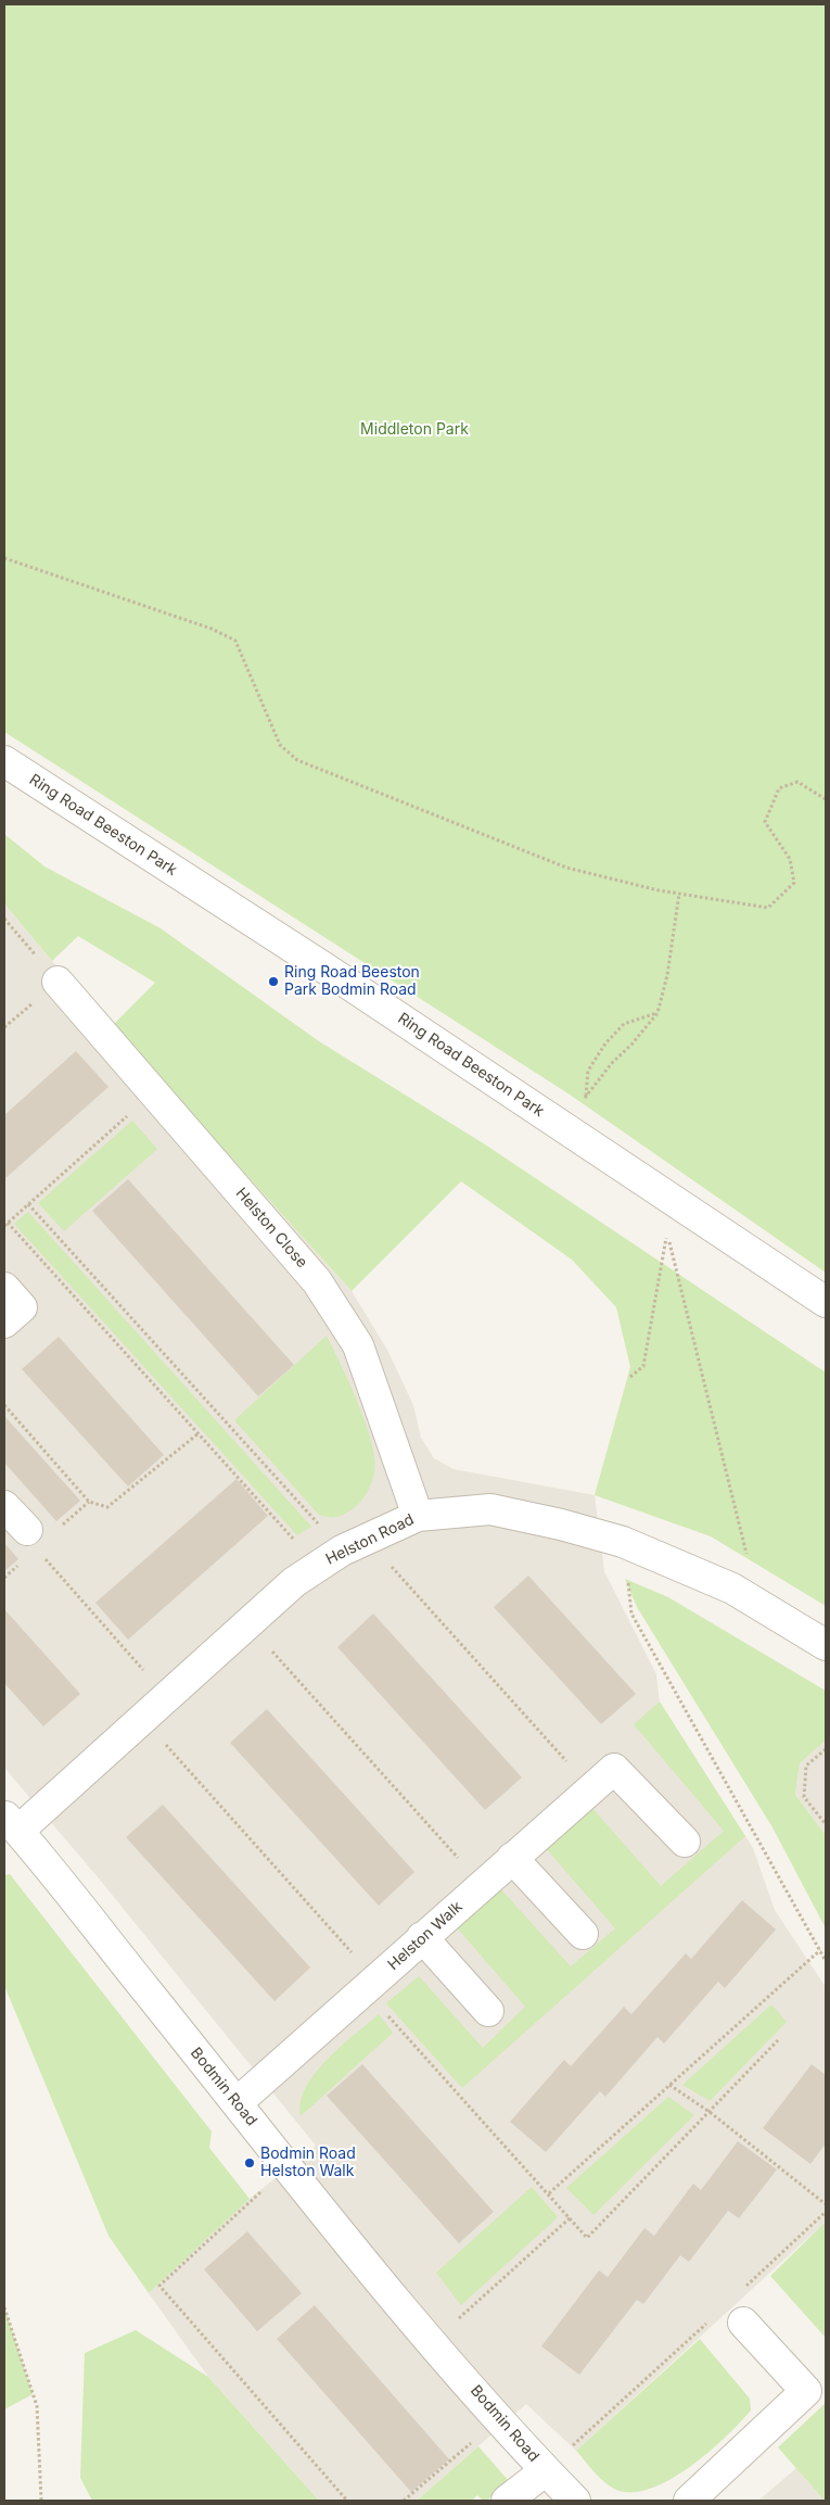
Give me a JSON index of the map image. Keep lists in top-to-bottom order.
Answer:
{
  "streets": {
    "street": [
      "Ring Road Beeston Park",
      "Helston Close",
      "Helston Road",
      "Helston Walk",
      "Bodmin Road"
    ]
  },
  "crossings": [
    ["Helston Close", "Helston Road"],
    ["Helston Road", "Bodmin Road"],
    ["Helston Walk", "Bodmin Road"]
  ],
  "parks": ["Middleton Park"],
  "places": ["Ring Road Beeston Park Bodmin Road", "Bodmin Road Helston Walk"]
}
